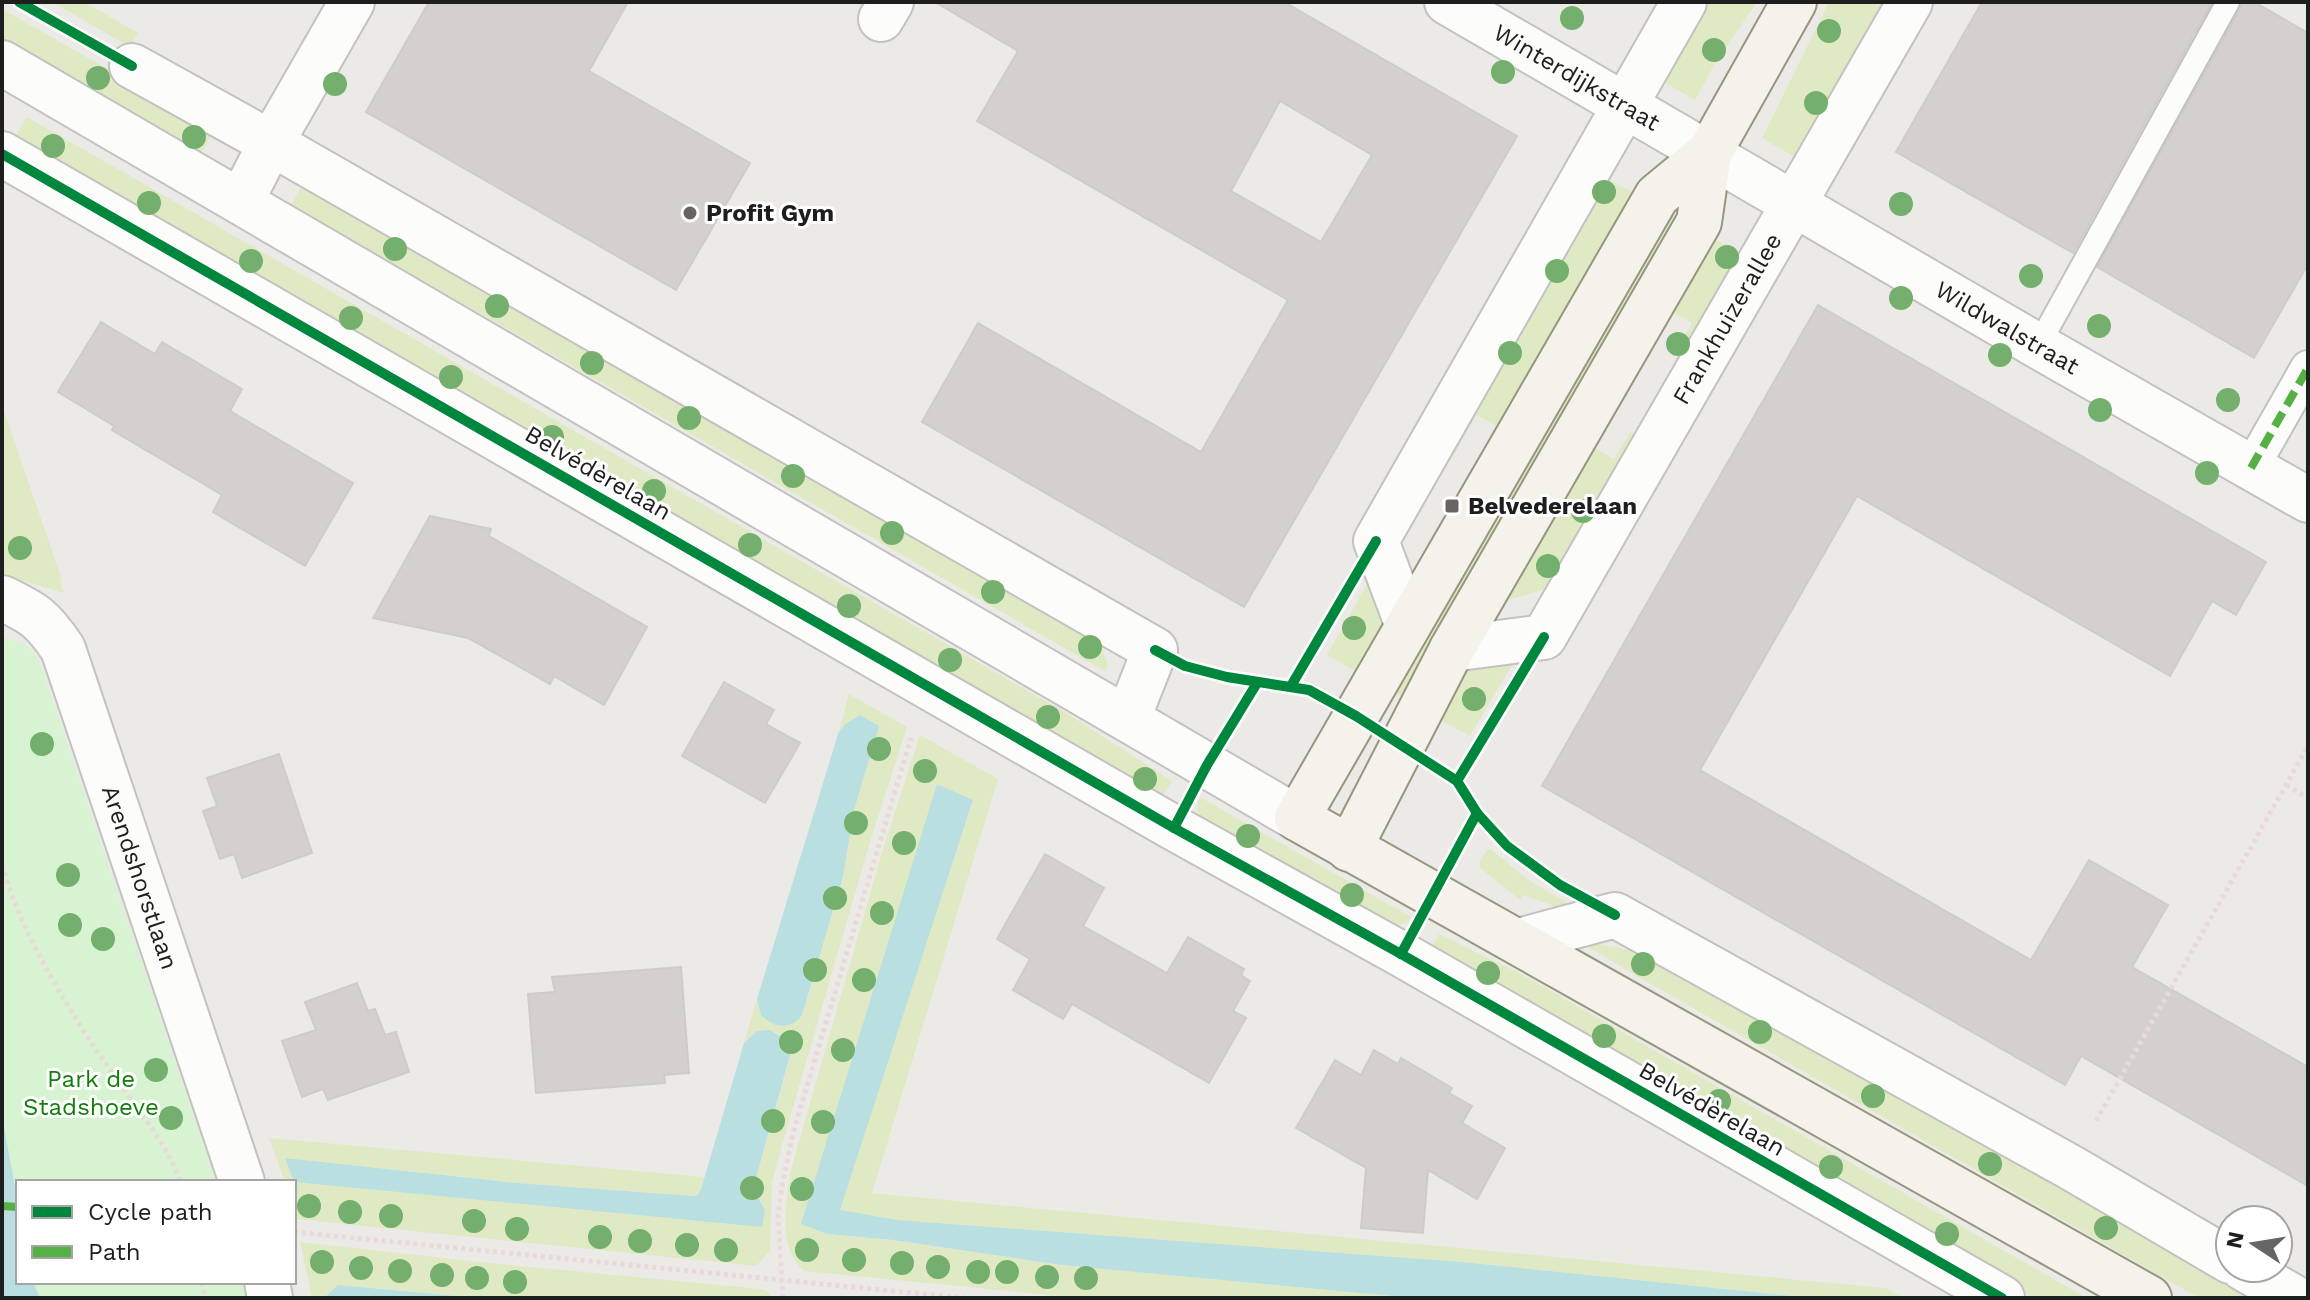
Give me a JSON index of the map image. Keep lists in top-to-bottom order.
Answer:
{
  "streets": {
    "main road": ["Belvédèrelaan"],
    "street": [
      "Winterdijkstraat",
      "Frankhuizerallee",
      "Wildwalstraat",
      "Arendshorstlaan"
    ]
  },
  "crossings": [
    ["Winterdijkstraat", "Wildwalstraat"],
    ["Frankhuizerallee", "Wildwalstraat"]
  ],
  "parks": ["Park de Stadshoeve"],
  "places": {
    "other": ["Profit Gym"],
    "transit": ["Belvederelaan"]
  },
  "legend": ["Cycle path", "Path"],
  "north": "left"
}
